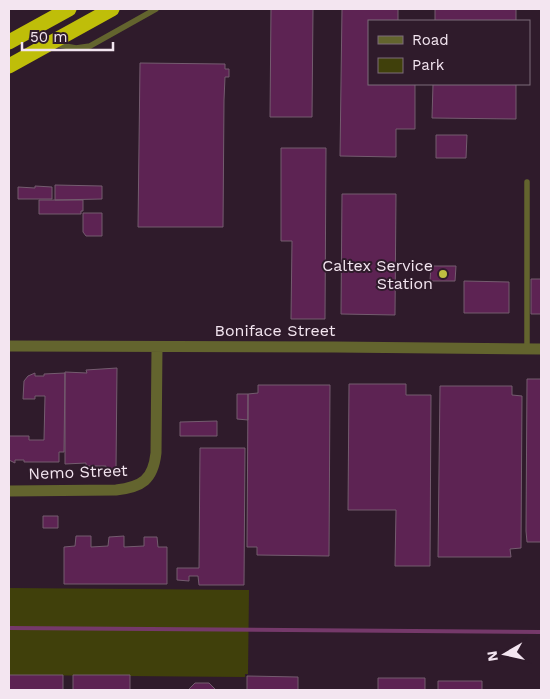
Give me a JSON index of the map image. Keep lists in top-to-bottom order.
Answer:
{
  "streets": {
    "street": ["Boniface Street", "Nemo Street"]
  },
  "crossings": [
    ["Boniface Street", "Nemo Street"]
  ],
  "places": ["Caltex Service Station"],
  "legend": ["Road", "Park"],
  "scale_bar": "50 m",
  "north": "left"
}
